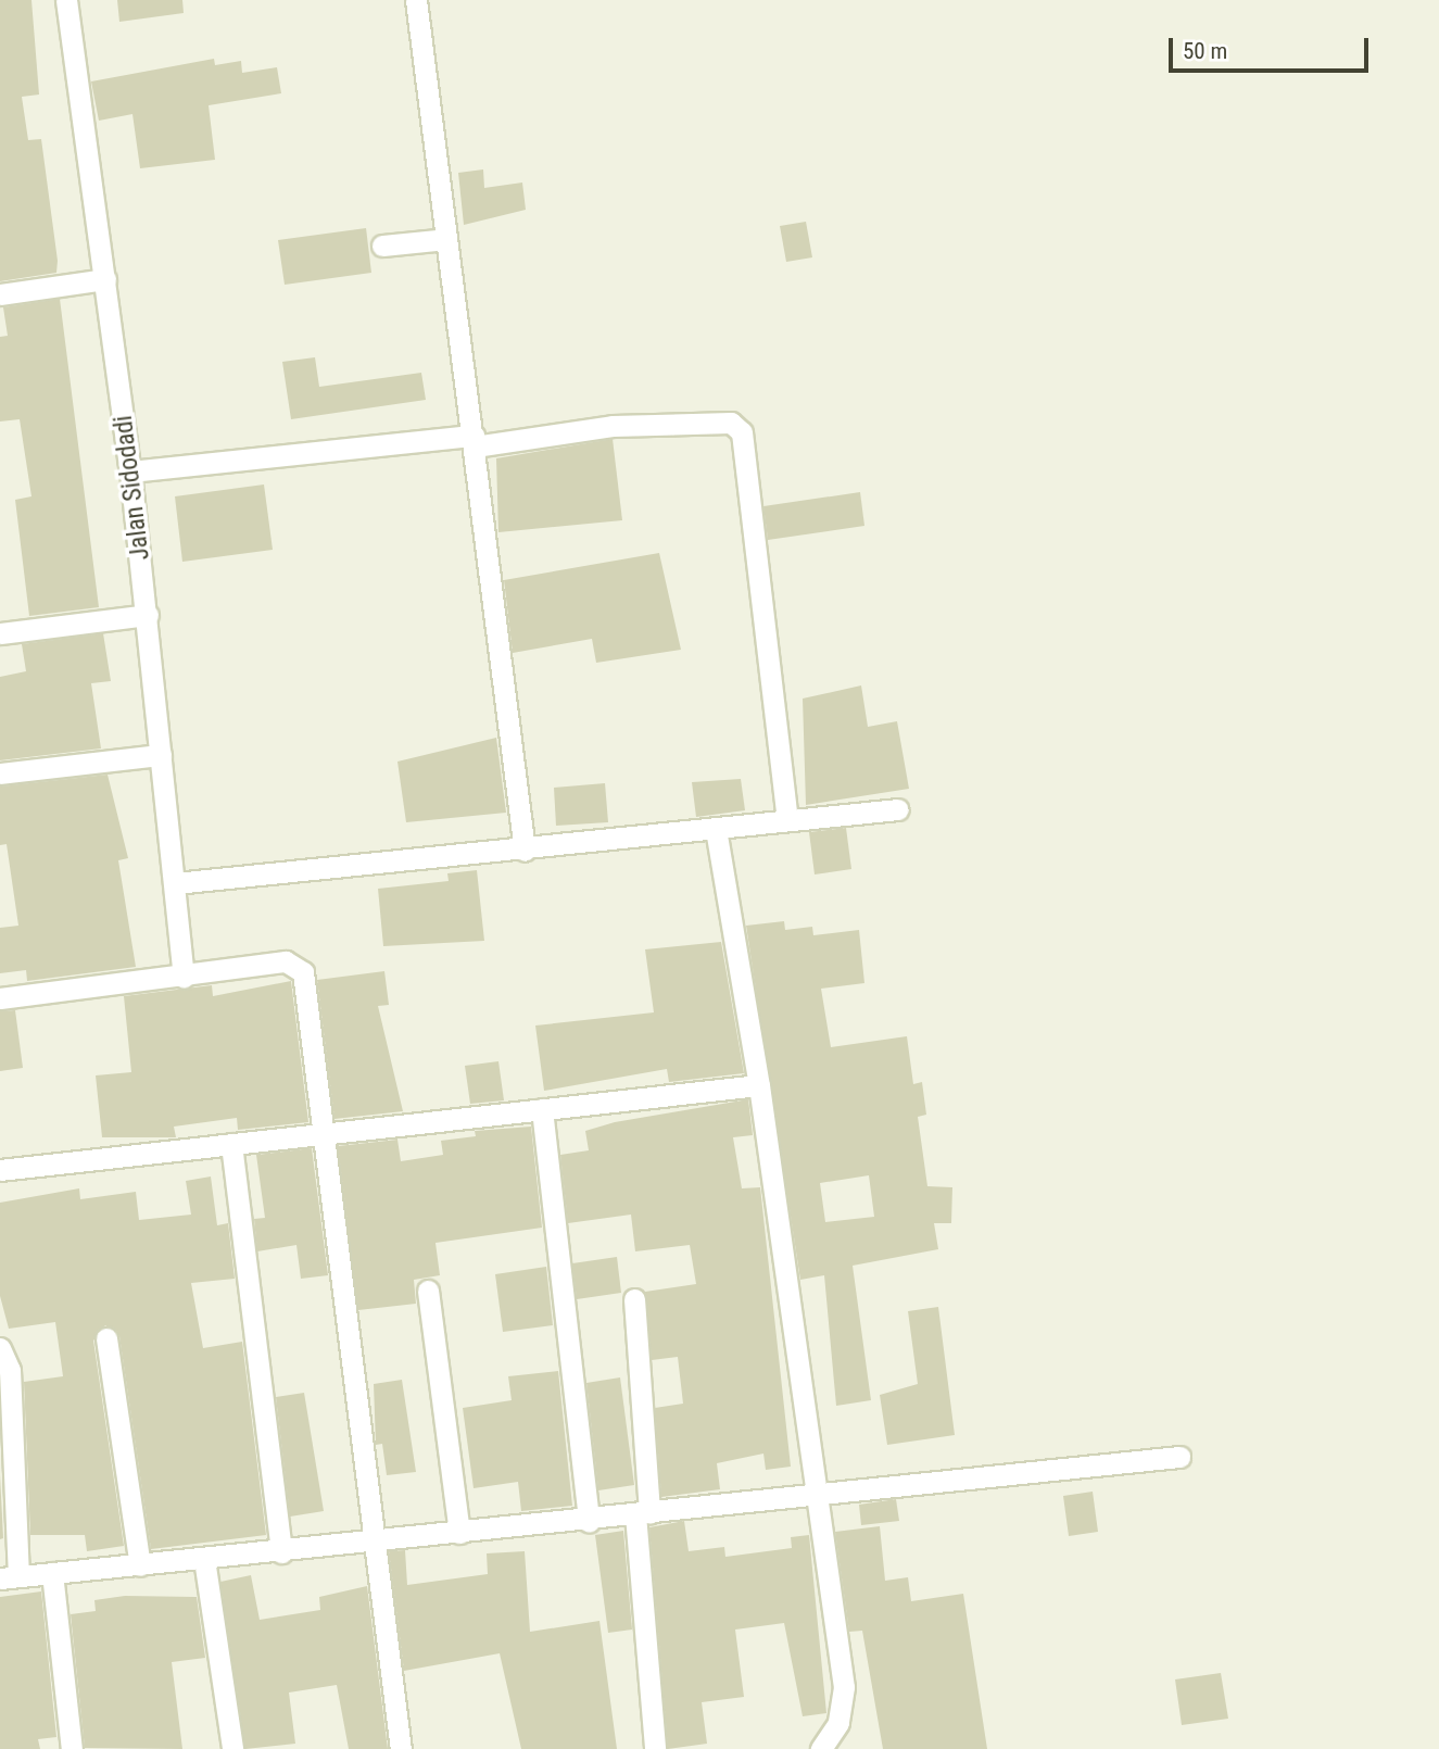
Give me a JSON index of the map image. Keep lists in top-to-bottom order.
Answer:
{
  "streets": {
    "street": ["Jalan Sidodadi"]
  },
  "scale_bar": "50 m"
}
